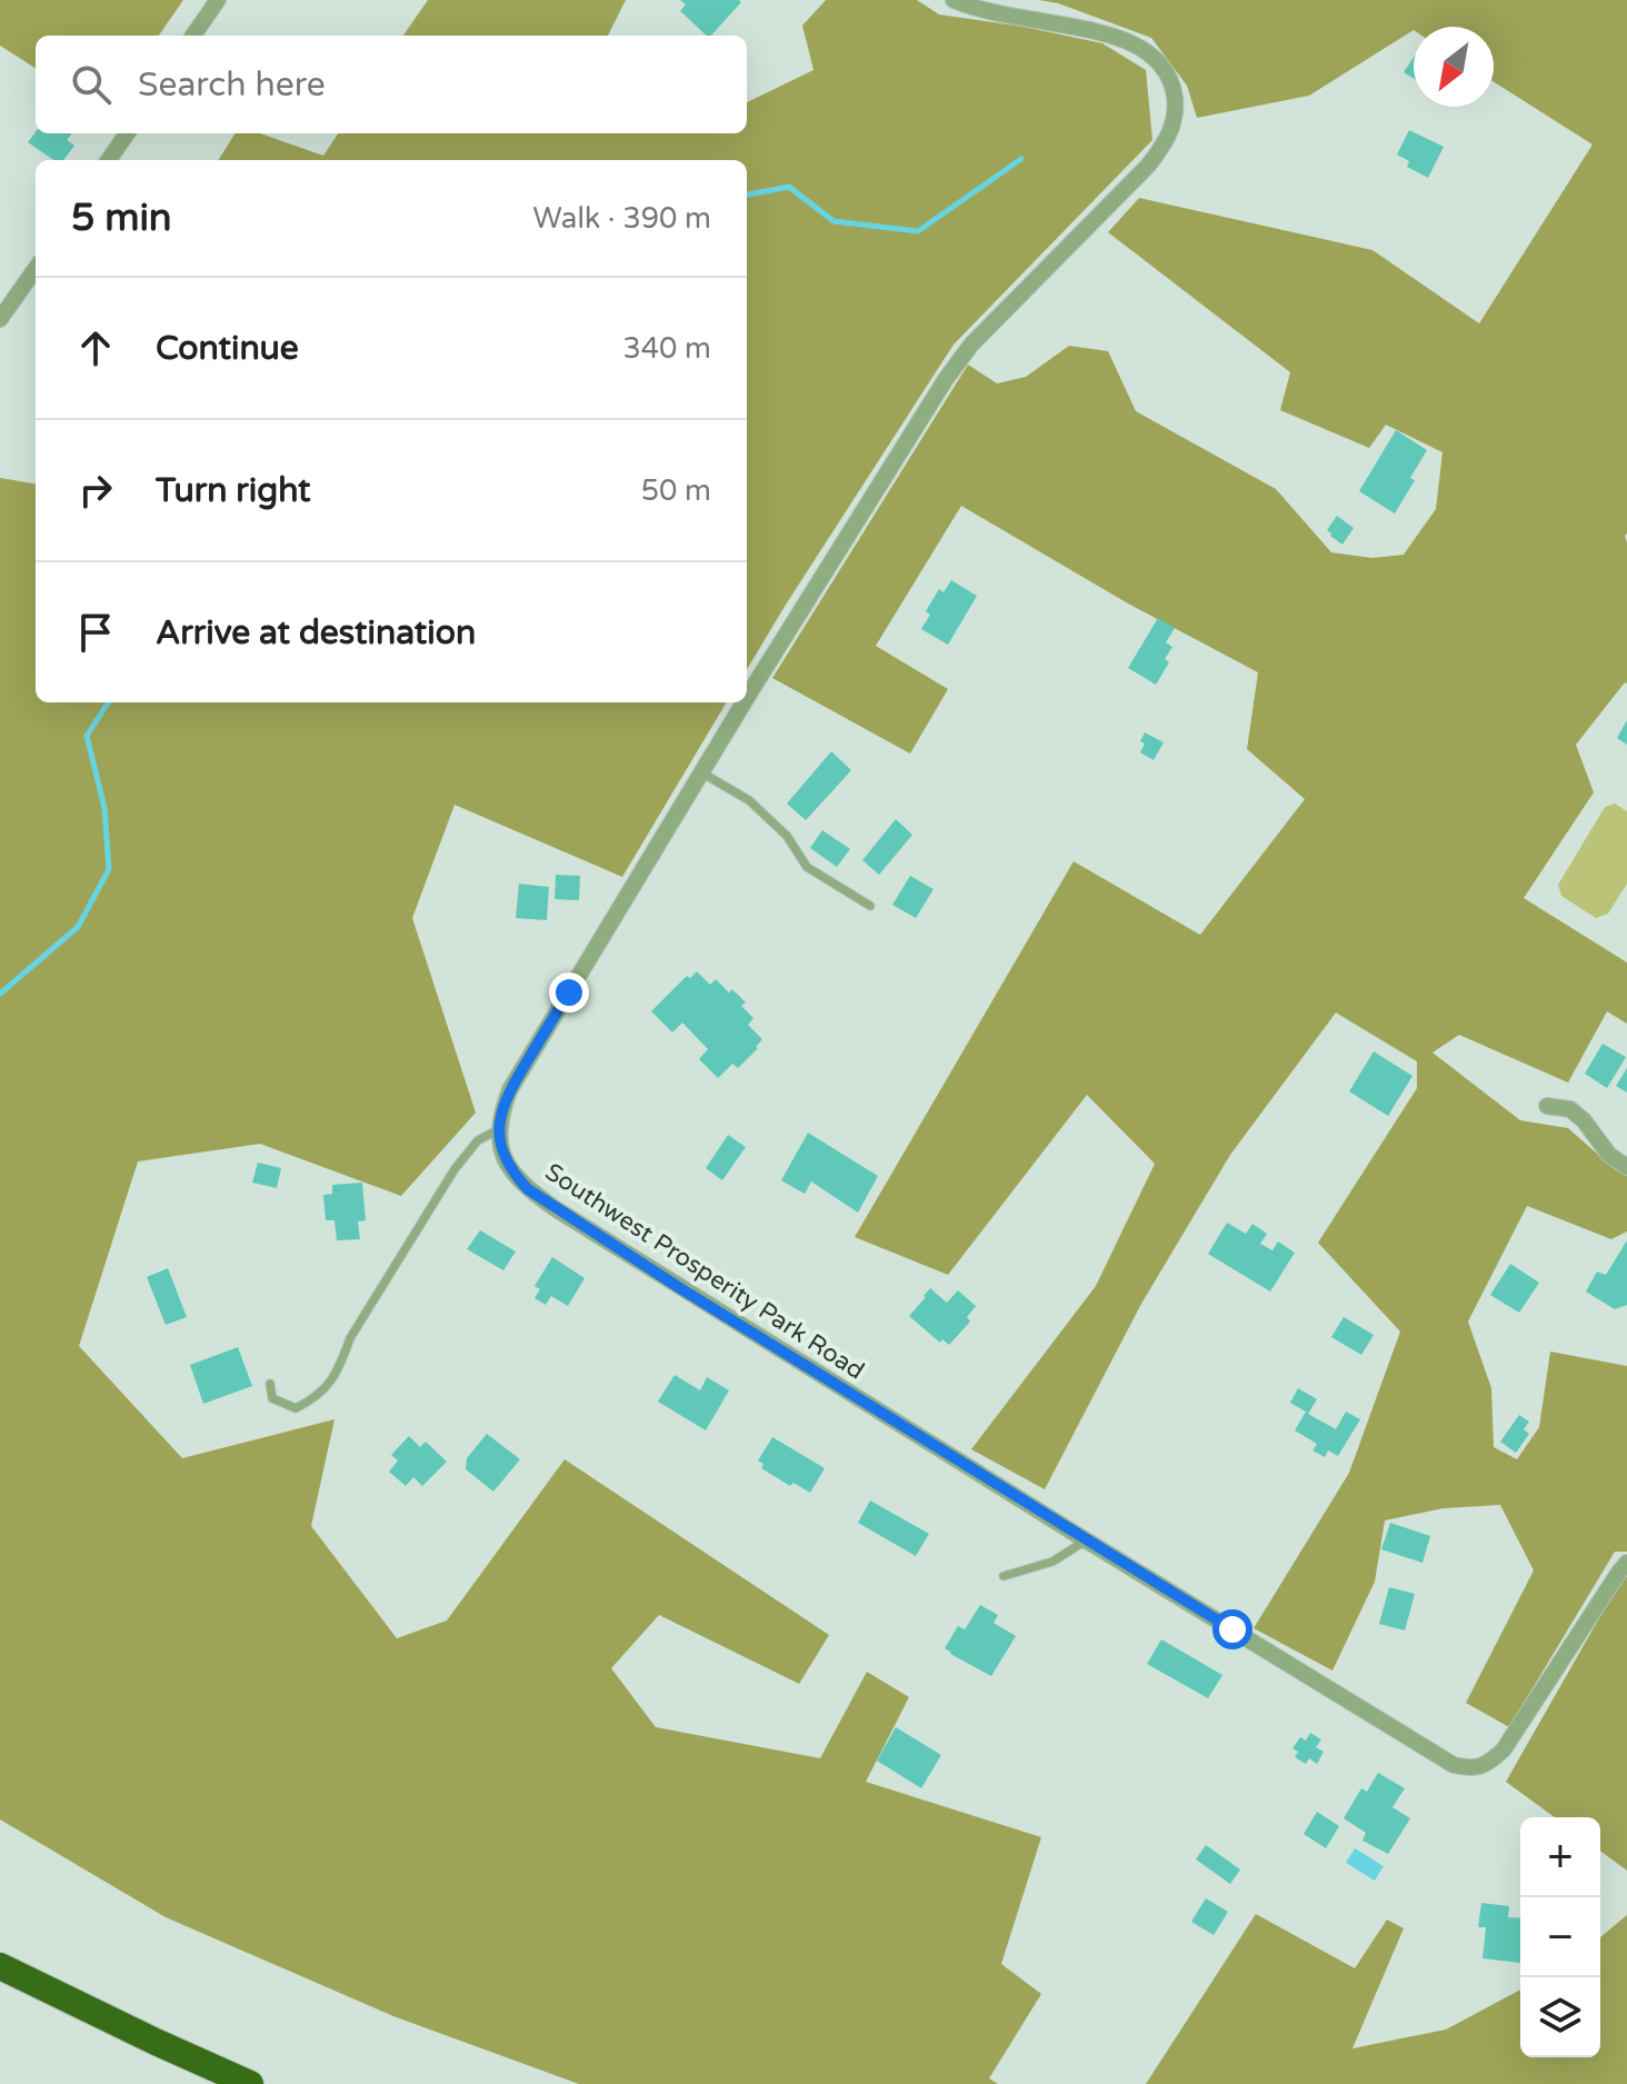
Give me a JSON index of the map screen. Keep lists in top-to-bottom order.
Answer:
{
  "streets": {
    "street": ["Southwest Prosperity Park Road"]
  },
  "north": "bottom left",
  "page": {
    "search": "Search here",
    "heading": ["5 min", "Walk · 390 m"],
    "list": [
      ["Continue", "340 m"],
      ["Turn right", "50 m"],
      "Arrive at destination"
    ],
    "map_buttons": ["+", "−"]
  }
}
